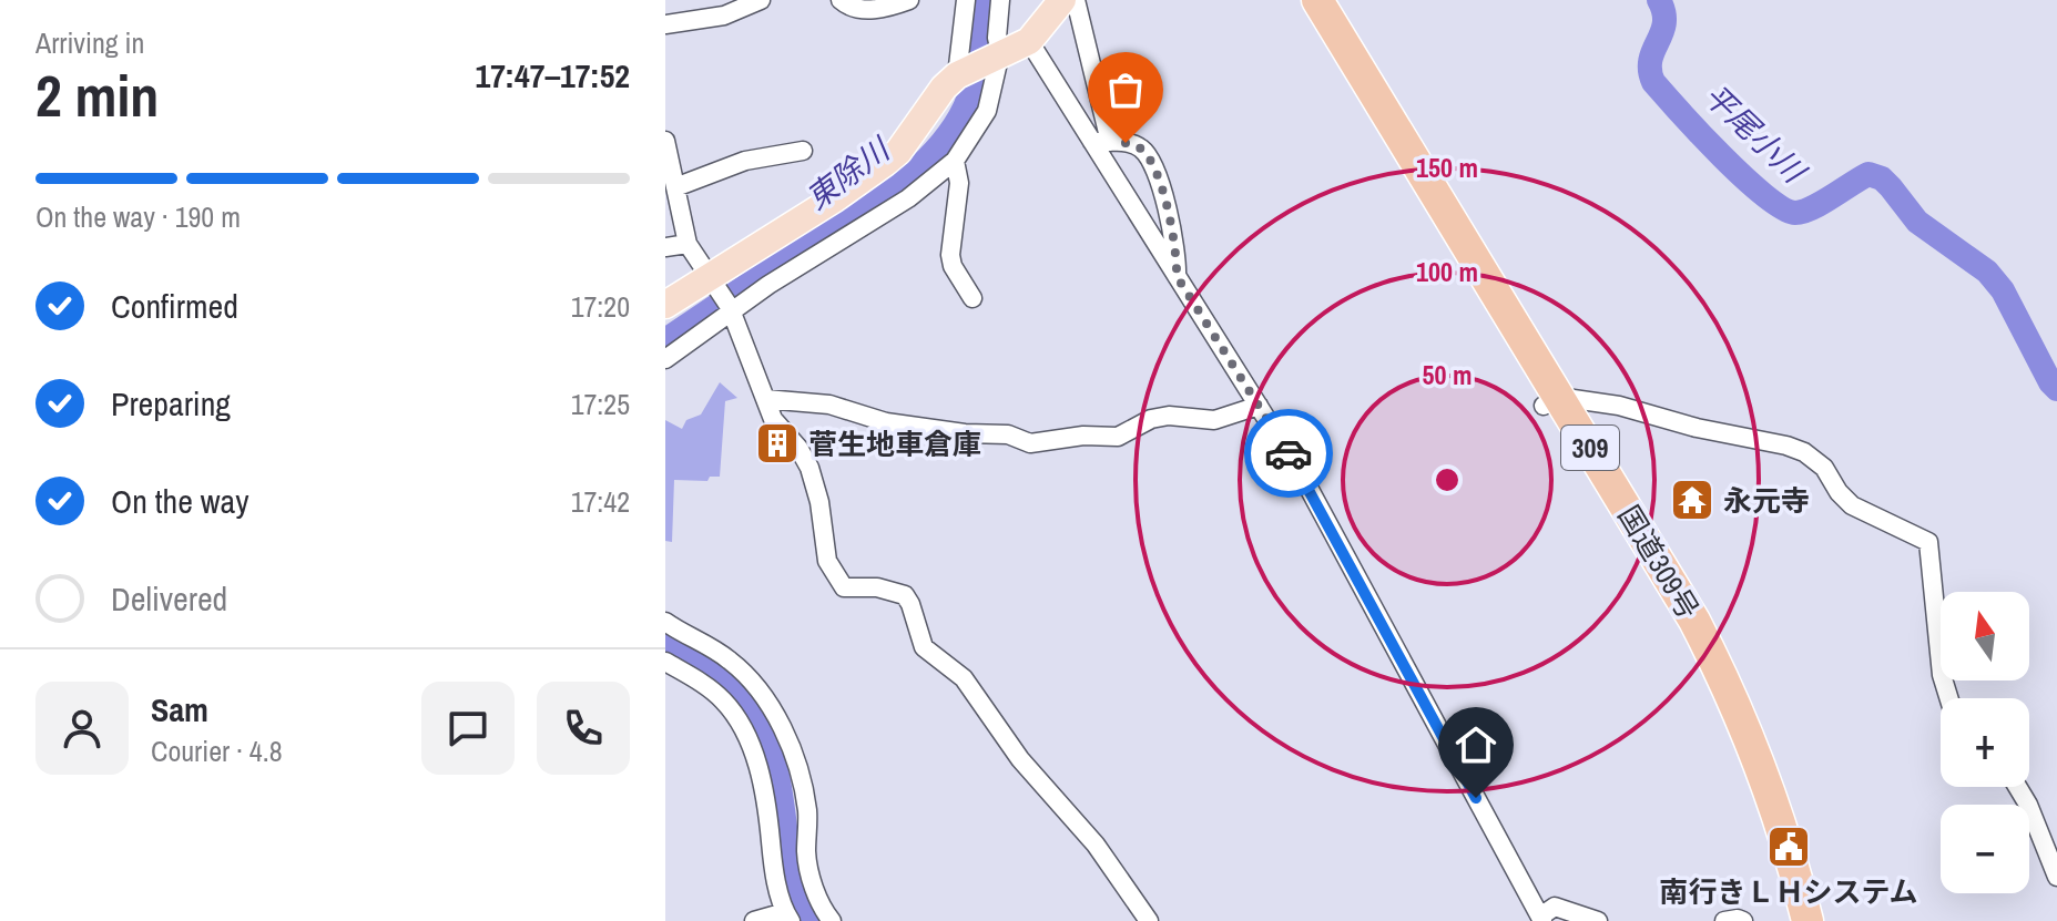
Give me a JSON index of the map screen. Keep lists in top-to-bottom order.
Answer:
{
  "streets": {
    "highway": ["309", "国道309号"]
  },
  "water": ["平尾小川", "東除川"],
  "places": {
    "building": ["菅生地車倉庫"],
    "temple": ["永元寺"],
    "public building": ["南行きＬＨシステム"]
  },
  "north": "top",
  "page": {
    "heading": ["2 min", "Arriving in", "17:47–17:52"],
    "panel": ["Sam", "Courier · 4.8"],
    "bar": "On the way · 190 m",
    "list": [
      ["Confirmed", "17:20"],
      ["Preparing", "17:25"],
      ["On the way", "17:42"],
      "Delivered"
    ],
    "map_buttons": ["+", "−"]
  },
  "rings": ["150 m", "100 m", "50 m"]
}
